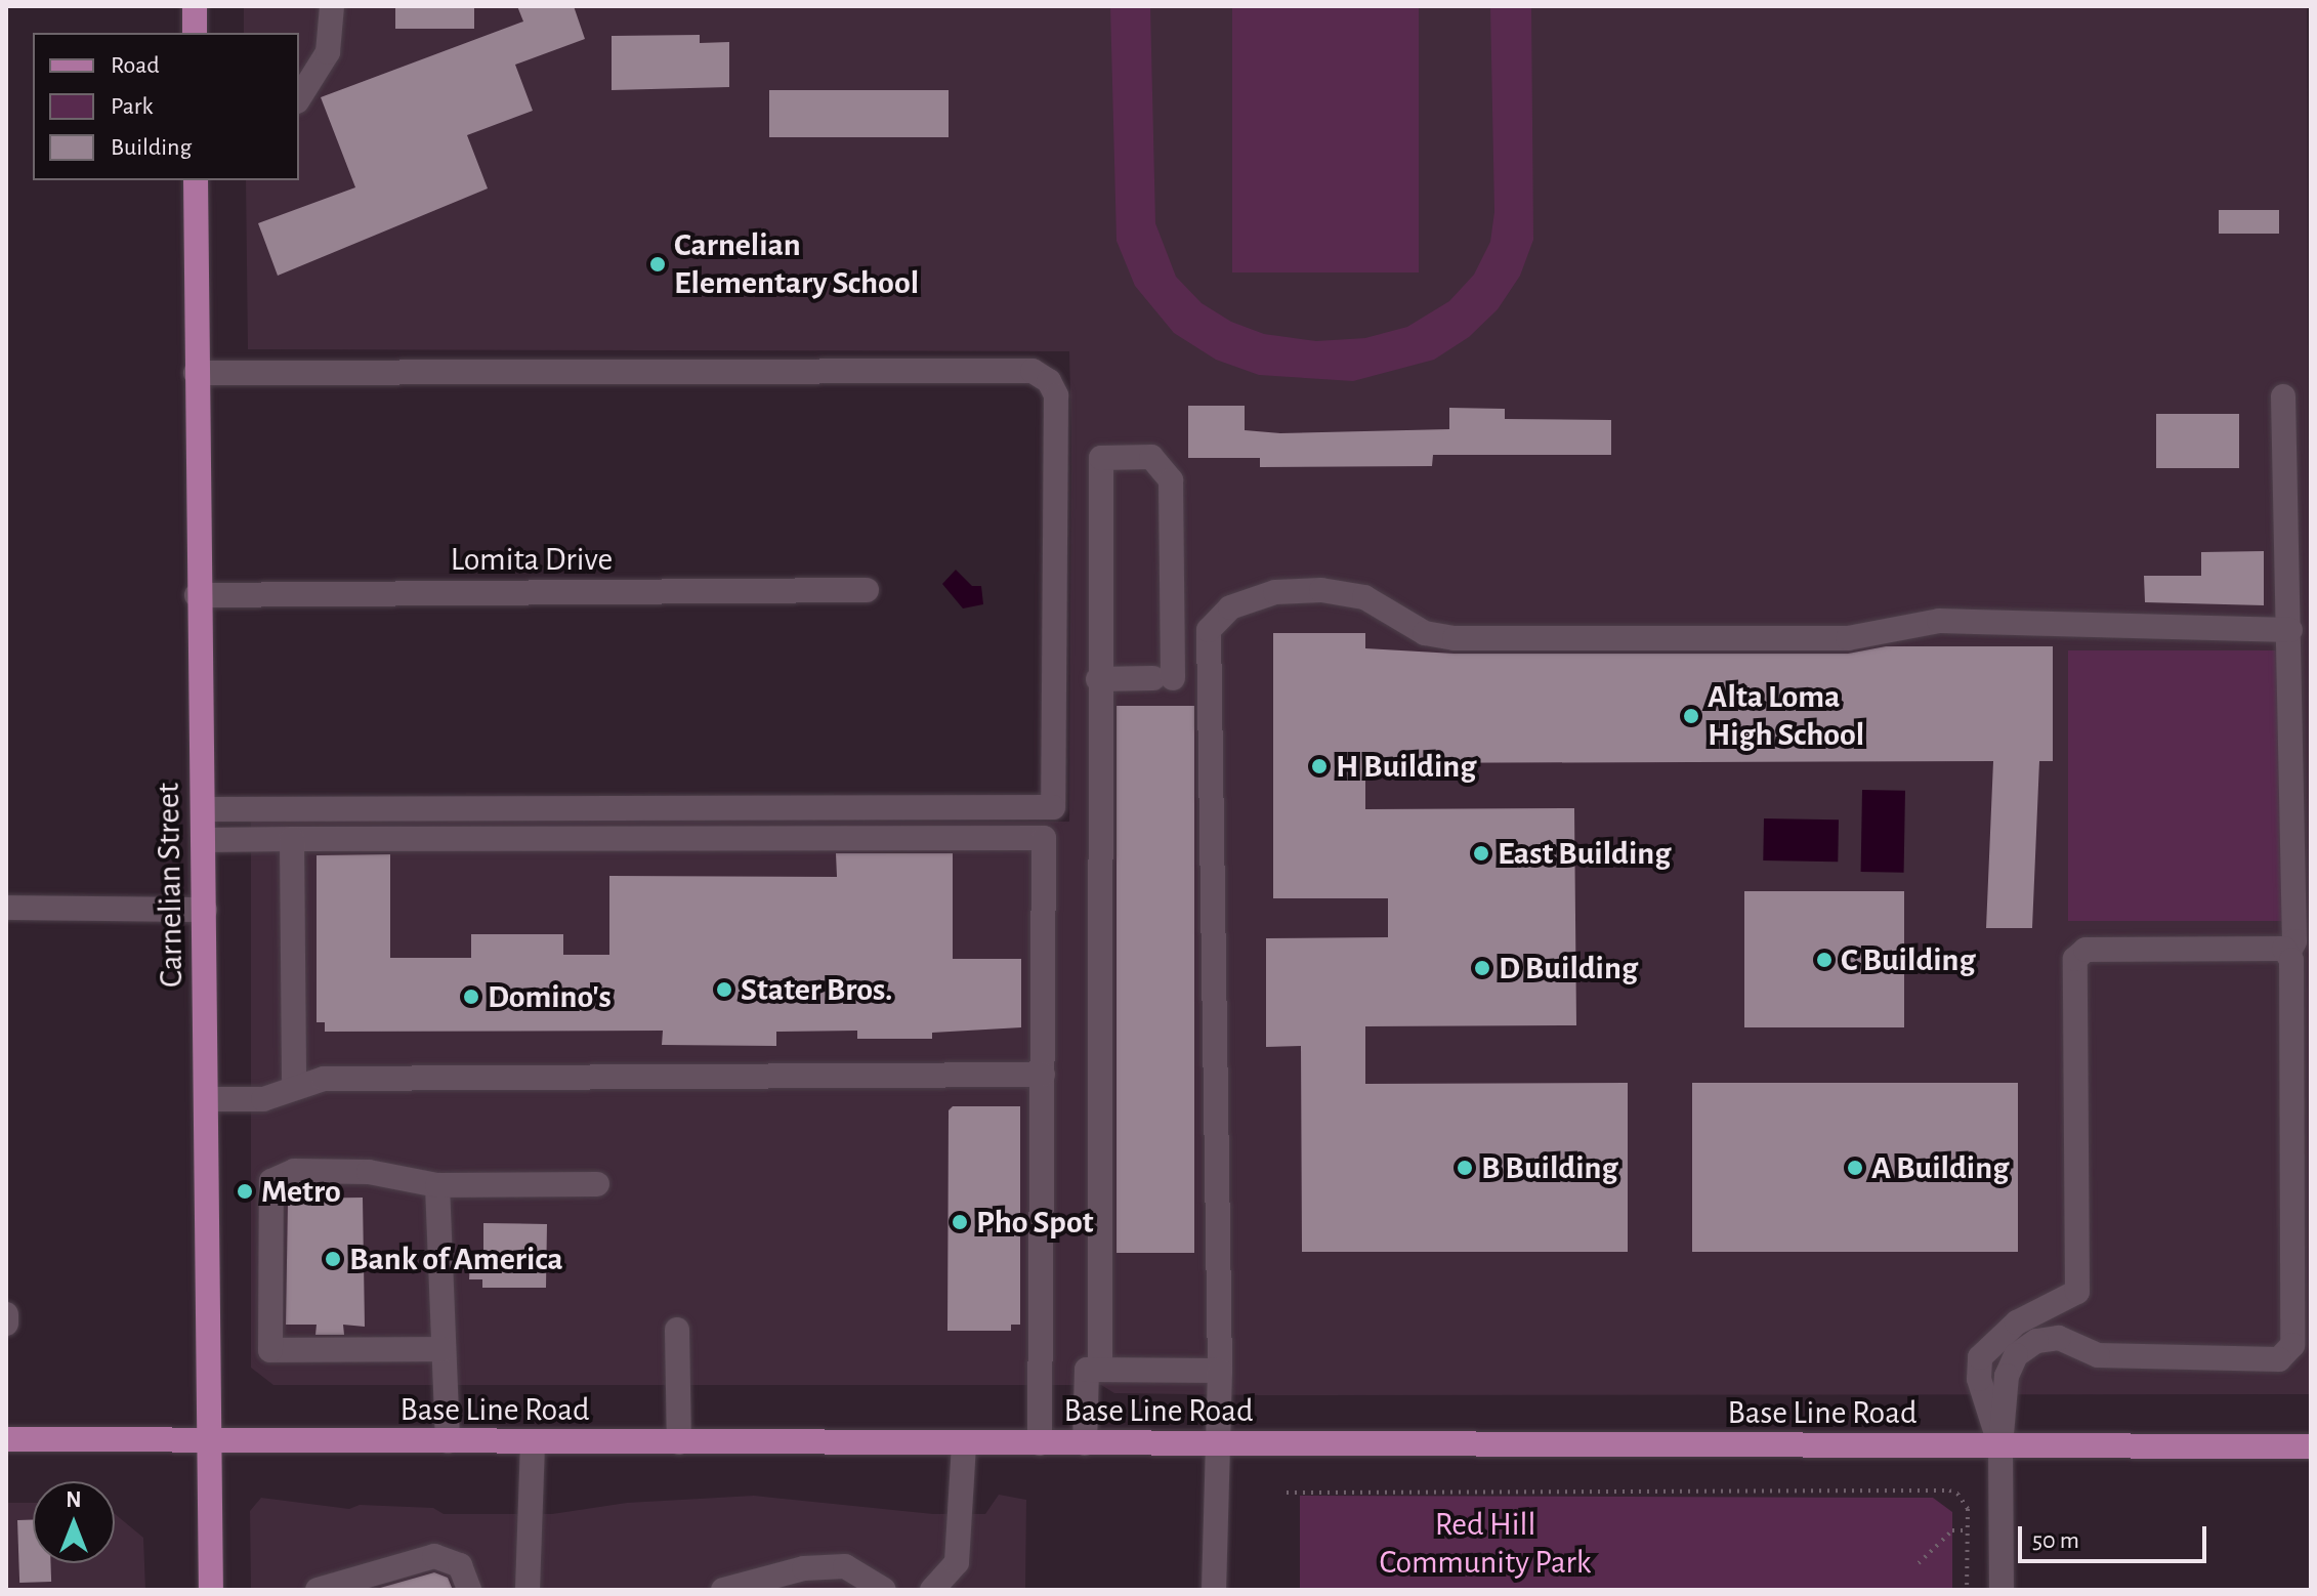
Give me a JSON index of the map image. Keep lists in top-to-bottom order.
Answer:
{
  "streets": {
    "main road": ["Carnelian Street", "Base Line Road"],
    "street": ["Lomita Drive"]
  },
  "crossings": [
    ["Lomita Drive", "Carnelian Street"],
    ["Carnelian Street", "Base Line Road"]
  ],
  "parks": ["Red Hill Community Park"],
  "places": [
    "Carnelian Elementary School",
    "Alta Loma High School",
    "H Building",
    "East Building",
    "C Building",
    "D Building",
    "Stater Bros.",
    "Domino's",
    "B Building",
    "A Building",
    "Metro",
    "Pho Spot",
    "Bank of America"
  ],
  "legend": ["Road", "Park", "Building"],
  "scale_bar": "50 m",
  "north": "top"
}
